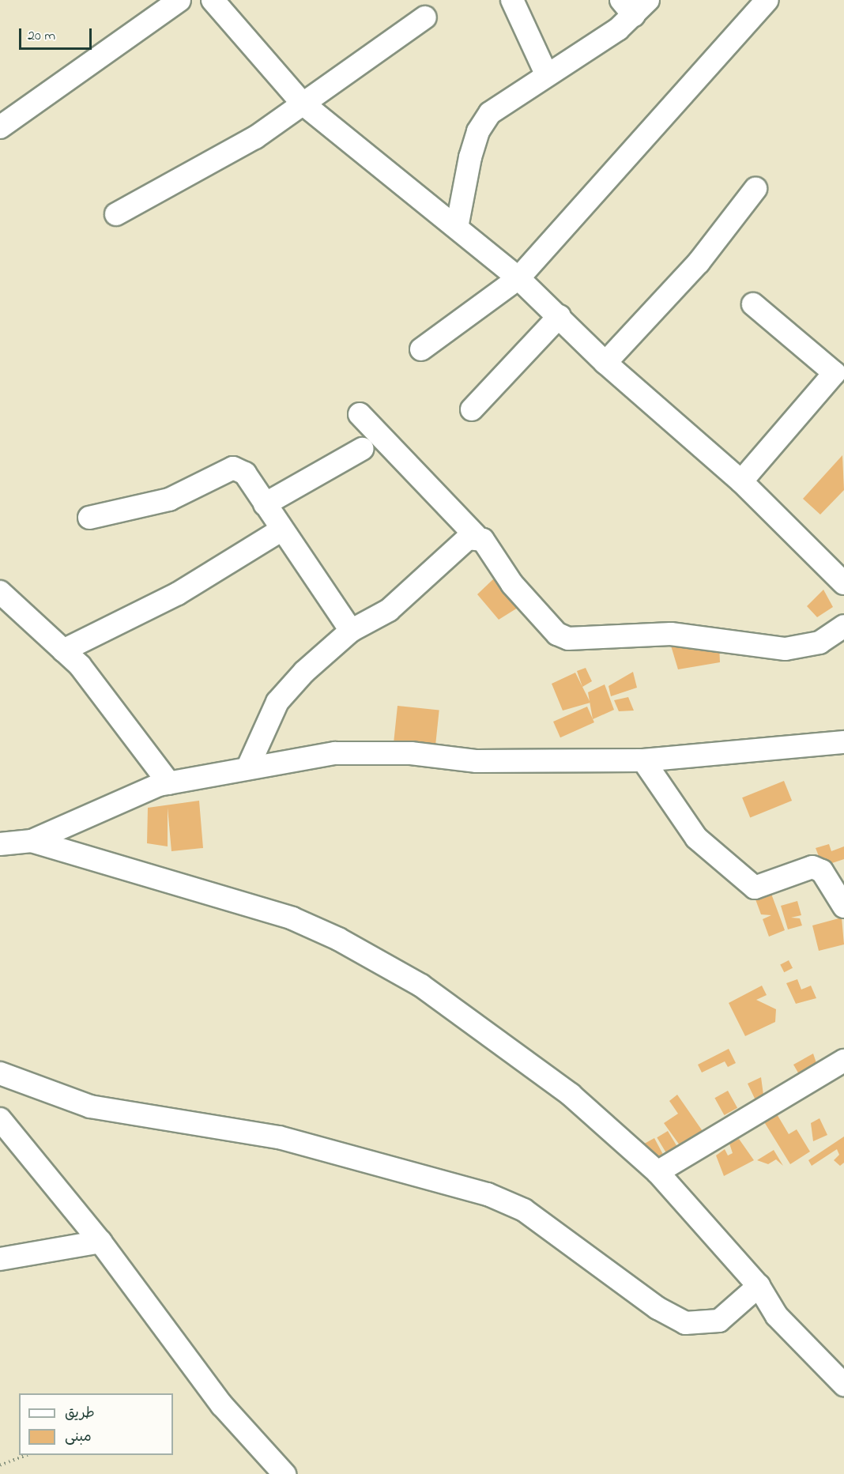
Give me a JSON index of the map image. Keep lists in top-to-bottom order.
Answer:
{
  "legend": ["طريق", "مبنى"],
  "scale_bar": "20 m"
}
